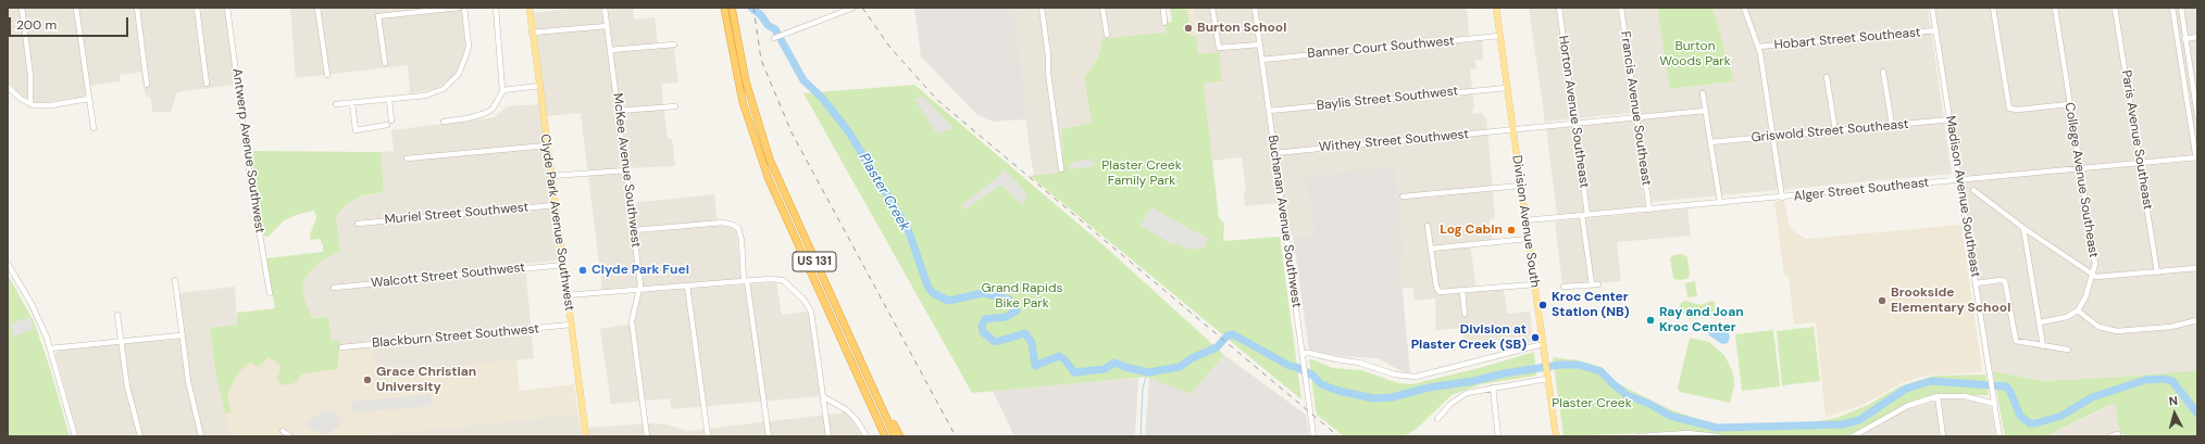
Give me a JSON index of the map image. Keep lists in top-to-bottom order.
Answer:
{
  "streets": {
    "highway": ["US 131"],
    "main road": ["Division Avenue South", "Clyde Park Avenue Southwest"],
    "street": [
      "Hobart Street Southeast",
      "Banner Court Southwest",
      "Baylis Street Southwest",
      "Francis Avenue Southeast",
      "Horton Avenue Southeast",
      "Griswold Street Southeast",
      "Paris Avenue Southeast",
      "Withey Street Southwest",
      "Antwerp Avenue Southwest",
      "McKee Avenue Southwest",
      "College Avenue Southeast",
      "Alger Street Southeast",
      "Madison Avenue Southeast",
      "Muriel Street Southwest",
      "Buchanan Avenue Southwest",
      "Walcott Street Southwest",
      "Blackburn Street Southwest"
    ]
  },
  "crossings": [
    ["Hobart Street Southeast", "Madison Avenue Southeast"],
    ["Banner Court Southwest", "Buchanan Avenue Southwest"],
    ["Banner Court Southwest", "Division Avenue South"],
    ["Baylis Street Southwest", "Buchanan Avenue Southwest"],
    ["Baylis Street Southwest", "Division Avenue South"],
    ["Francis Avenue Southeast", "Withey Street Southwest"],
    ["Francis Avenue Southeast", "Alger Street Southeast"],
    ["Horton Avenue Southeast", "Withey Street Southwest"],
    ["Horton Avenue Southeast", "Alger Street Southeast"],
    ["Griswold Street Southeast", "Madison Avenue Southeast"],
    ["Paris Avenue Southeast", "Alger Street Southeast"],
    ["Withey Street Southwest", "Buchanan Avenue Southwest"],
    ["Withey Street Southwest", "Division Avenue South"],
    ["College Avenue Southeast", "Alger Street Southeast"],
    ["Alger Street Southeast", "Madison Avenue Southeast"],
    ["Alger Street Southeast", "Division Avenue South"],
    ["Muriel Street Southwest", "Clyde Park Avenue Southwest"],
    ["Clyde Park Avenue Southwest", "Walcott Street Southwest"],
    ["Clyde Park Avenue Southwest", "Blackburn Street Southwest"]
  ],
  "water": ["Plaster Creek"],
  "parks": [
    "Burton Woods Park",
    "Plaster Creek Family Park",
    "Grand Rapids Bike Park",
    "Plaster Creek"
  ],
  "places": [
    "Burton School",
    "Log Cabin",
    "Clyde Park Fuel",
    "Brookside Elementary School",
    "Kroc Center Station (NB)",
    "Ray and Joan Kroc Center",
    "Division at Plaster Creek (SB)",
    "Grace Christian University"
  ],
  "scale_bar": "200 m",
  "north": "top"
}
